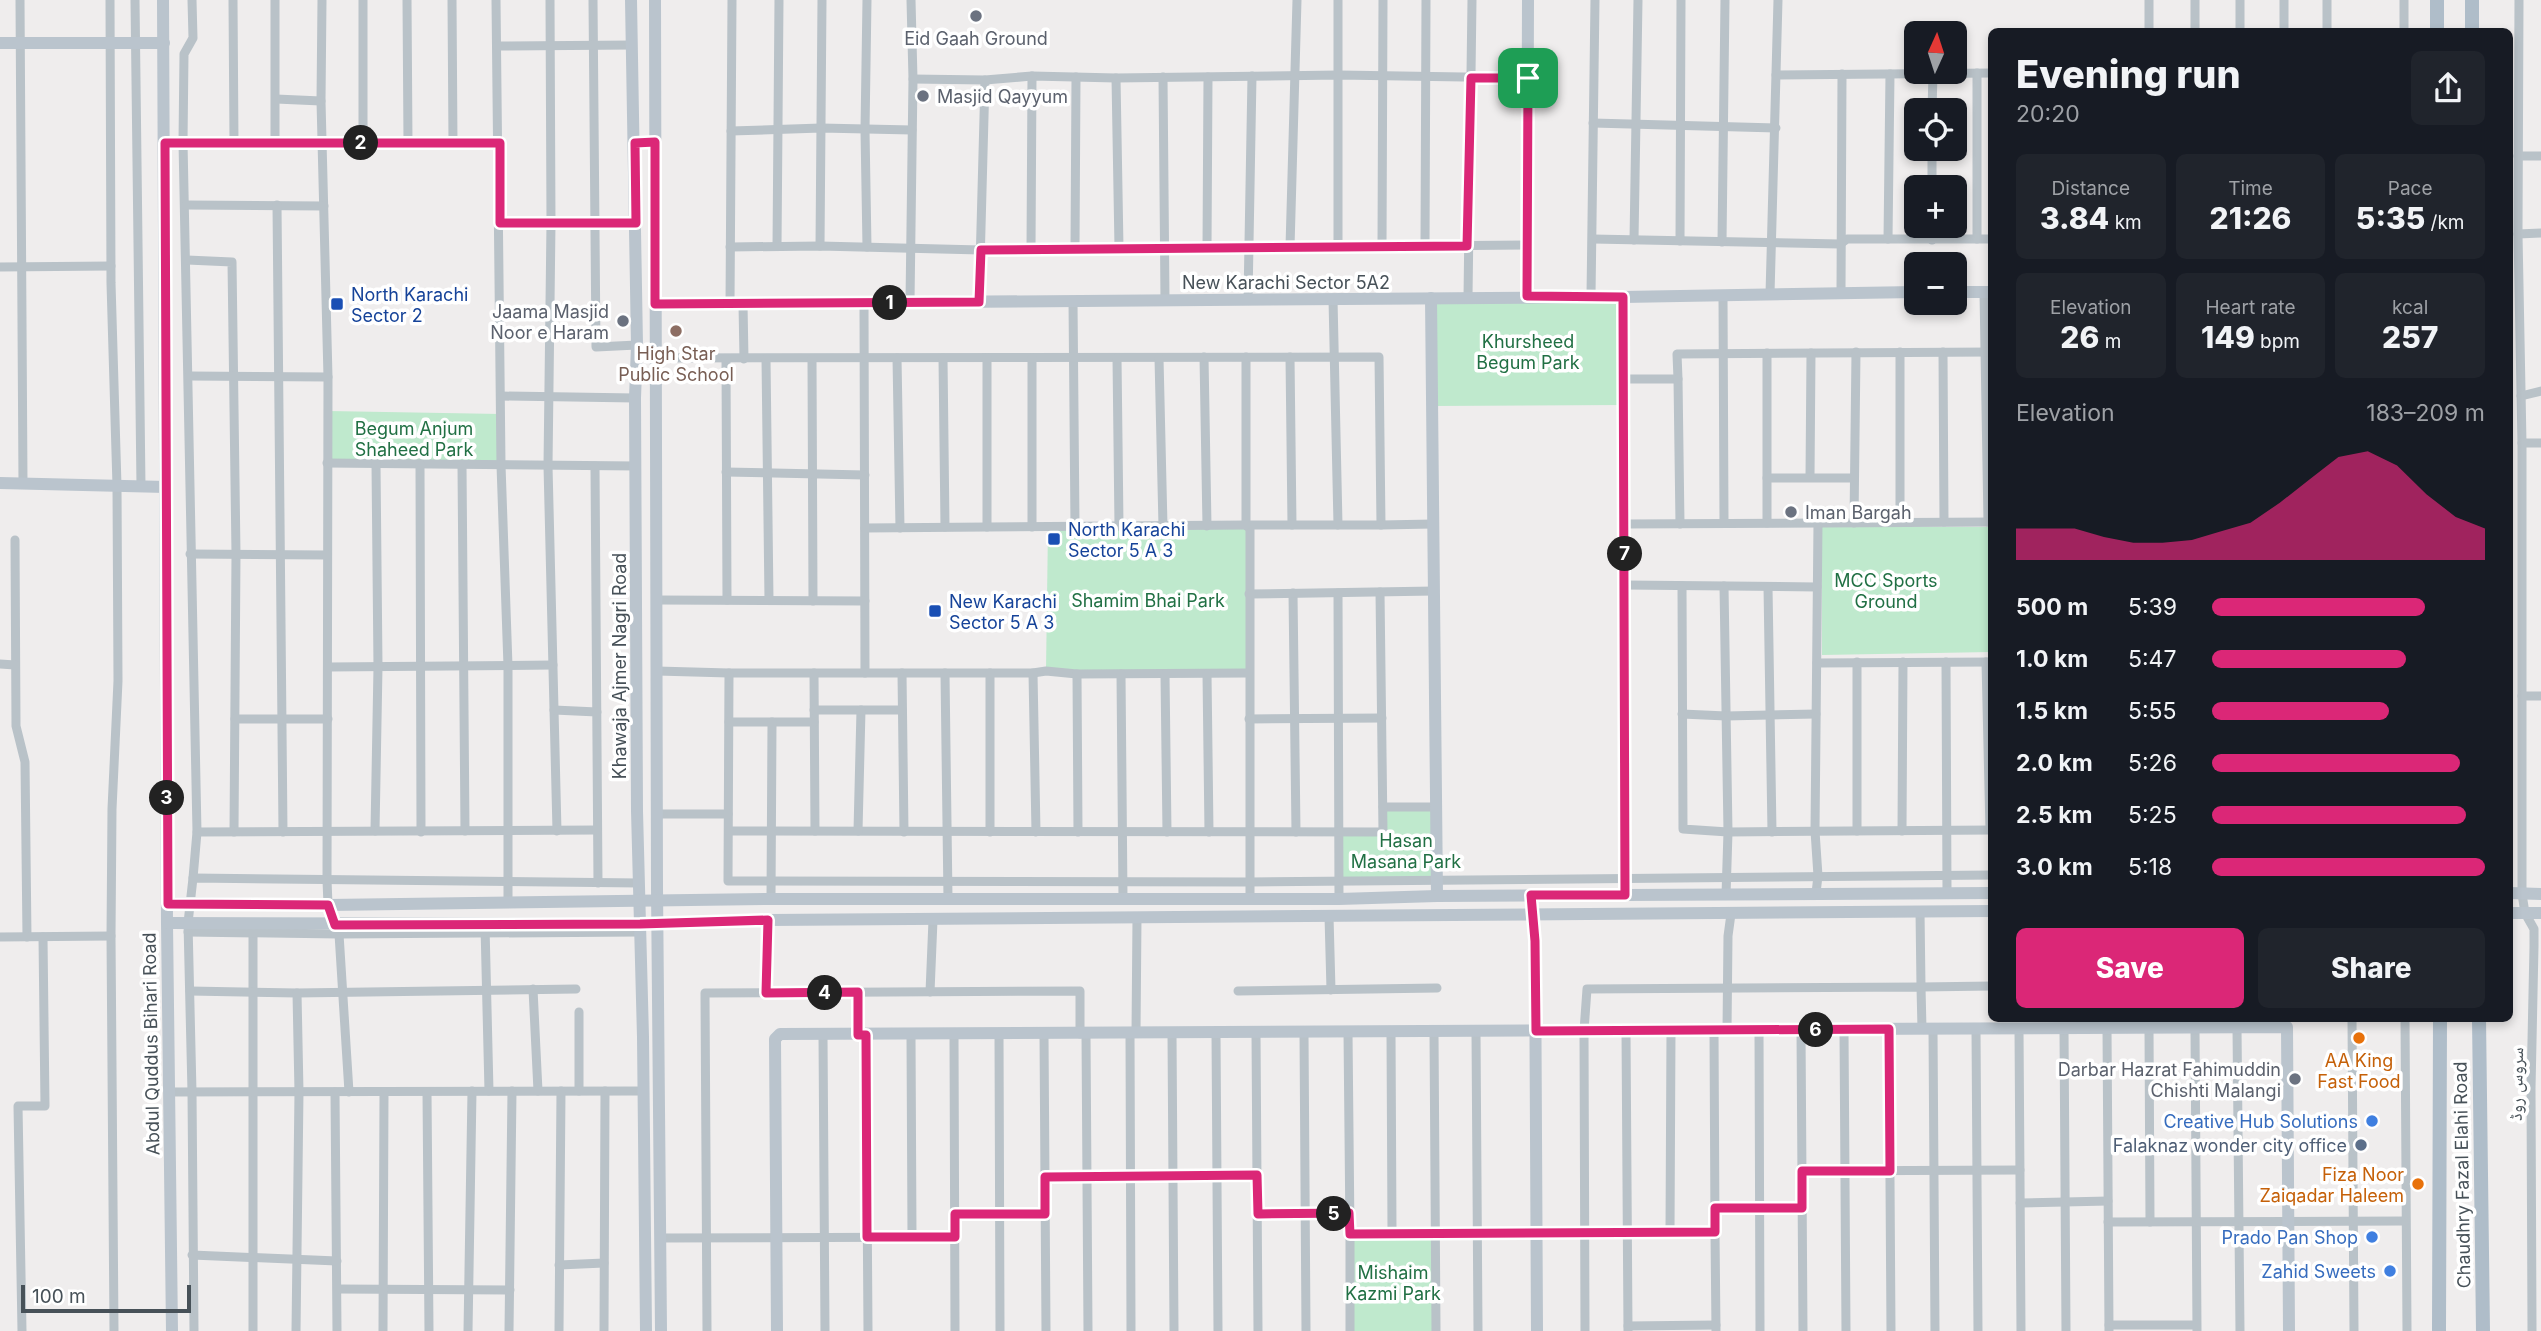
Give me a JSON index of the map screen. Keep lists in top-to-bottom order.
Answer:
{
  "streets": {
    "main road": [
      "New Karachi Sector 5A2",
      "Khawaja Ajmer Nagri Road",
      "Abdul Quddus Bihari Road",
      "Chaudhry Fazal Elahi Road"
    ],
    "street": ["سروس روڈ"]
  },
  "parks": [
    "Khursheed Begum Park",
    "Begum Anjum Shaheed Park",
    "MCC Sports Ground",
    "Shamim Bhai Park",
    "Hasan Masana Park",
    "Mishaim Kazmi Park"
  ],
  "places": {
    "other": [
      "Eid Gaah Ground",
      "Masjid Qayyum",
      "Jaama Masjid Noor e Haram",
      "High Star Public School",
      "Iman Bargah",
      "AA King Fast Food",
      "Darbar Hazrat Fahimuddin Chishti Malangi",
      "Creative Hub Solutions",
      "Falaknaz wonder city office",
      "Fiza Noor Zaiqadar Haleem",
      "Prado Pan Shop",
      "Zahid Sweets"
    ],
    "transit": ["North Karachi Sector 2", "North Karachi Sector 5 A 3", "New Karachi Sector 5 A 3"]
  },
  "scale_bar": "100 m",
  "north": "top",
  "page": {
    "map_buttons": ["+", "−"],
    "heading": ["Evening run", "20:20"],
    "pins": [
      "2",
      "1",
      "7",
      "3",
      "4",
      "6",
      "5"
    ],
    "stats": [
      ["Distance", "3.84 km"],
      ["Time", "21:26"],
      ["Pace", "5:35 /km"],
      ["Elevation", "26 m"],
      ["Heart rate", "149 bpm"],
      ["kcal", "257"]
    ],
    "chart": ["Elevation", "183–209 m"],
    "list": [
      {
        "name": "500 m",
        "note": "5:39"
      },
      {
        "name": "1.0 km",
        "note": "5:47"
      },
      {
        "name": "1.5 km",
        "note": "5:55"
      },
      {
        "name": "2.0 km",
        "note": "5:26"
      },
      {
        "name": "2.5 km",
        "note": "5:25"
      },
      {
        "name": "3.0 km",
        "note": "5:18"
      }
    ],
    "buttons": ["Save", "Share"],
    "scale": "100 m"
  }
}
